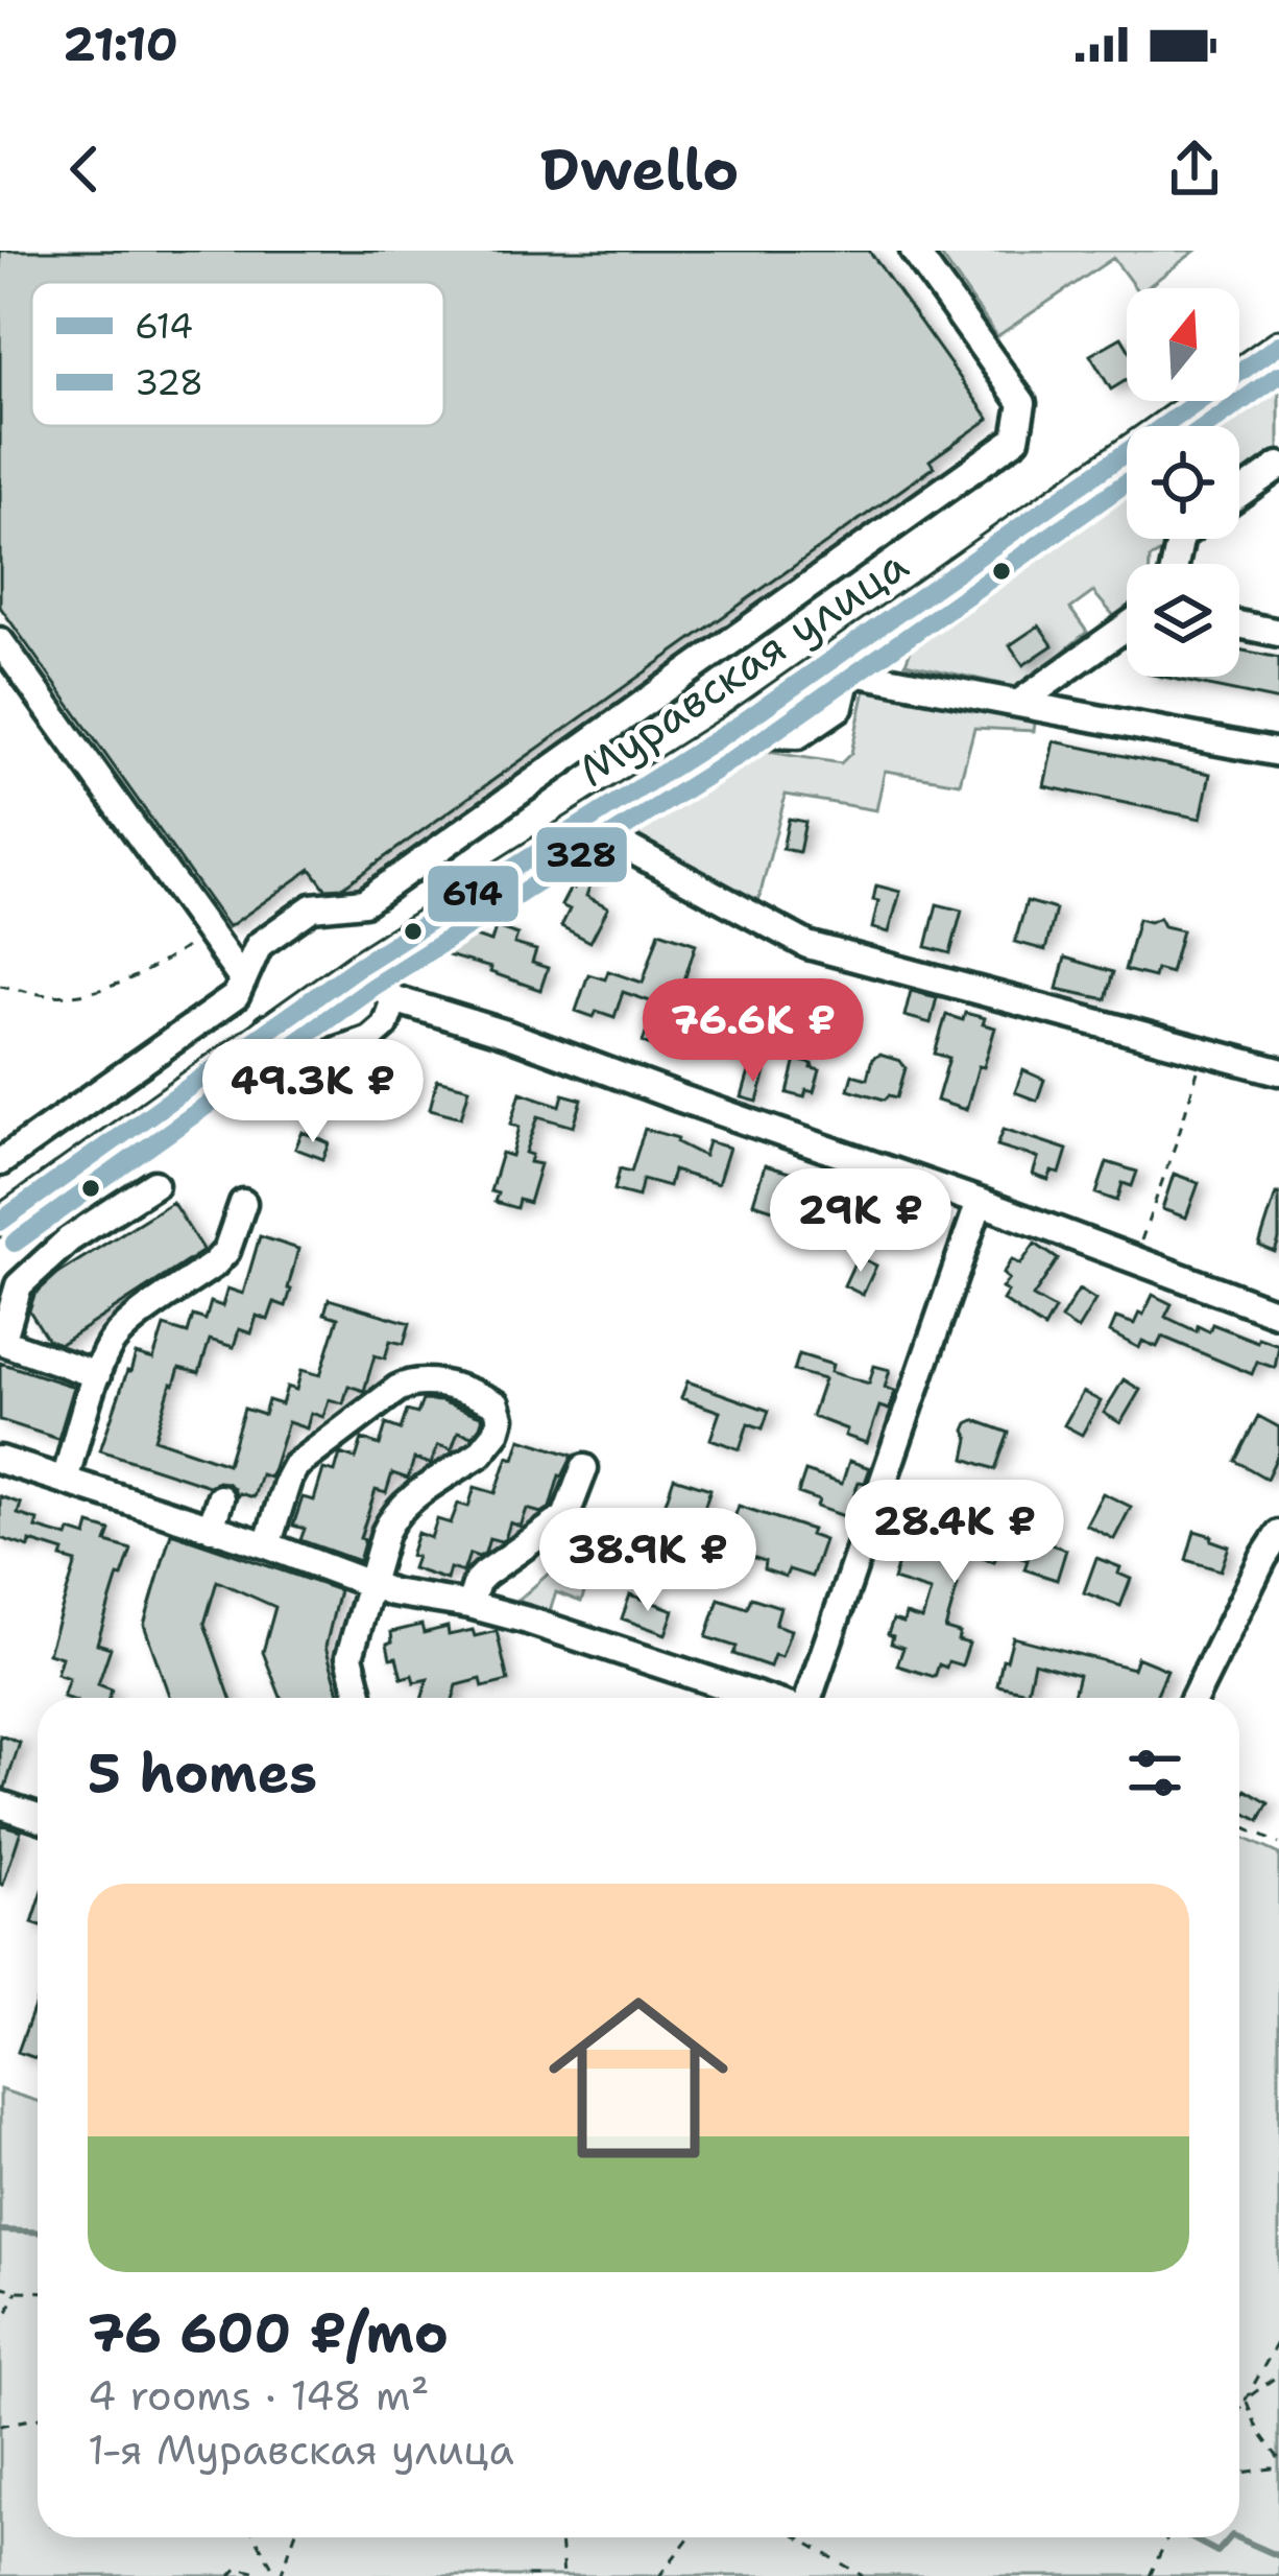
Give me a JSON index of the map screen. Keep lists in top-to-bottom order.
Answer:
{
  "streets": {
    "street": ["Муравская улица"]
  },
  "lines": ["transit line 614", "transit line 328"],
  "legend": ["614", "328"],
  "north": "top",
  "page": {
    "status": "21:10",
    "header": "Dwello",
    "price": [
      "76.6K ₽",
      "49.3K ₽",
      "29K ₽",
      "28.4K ₽",
      "38.9K ₽"
    ],
    "heading": "5 homes",
    "list": [
      {
        "name": "76 600 ₽/mo",
        "note": "4 rooms · 148 m² · 1-я Муравская улица"
      }
    ]
  }
}
